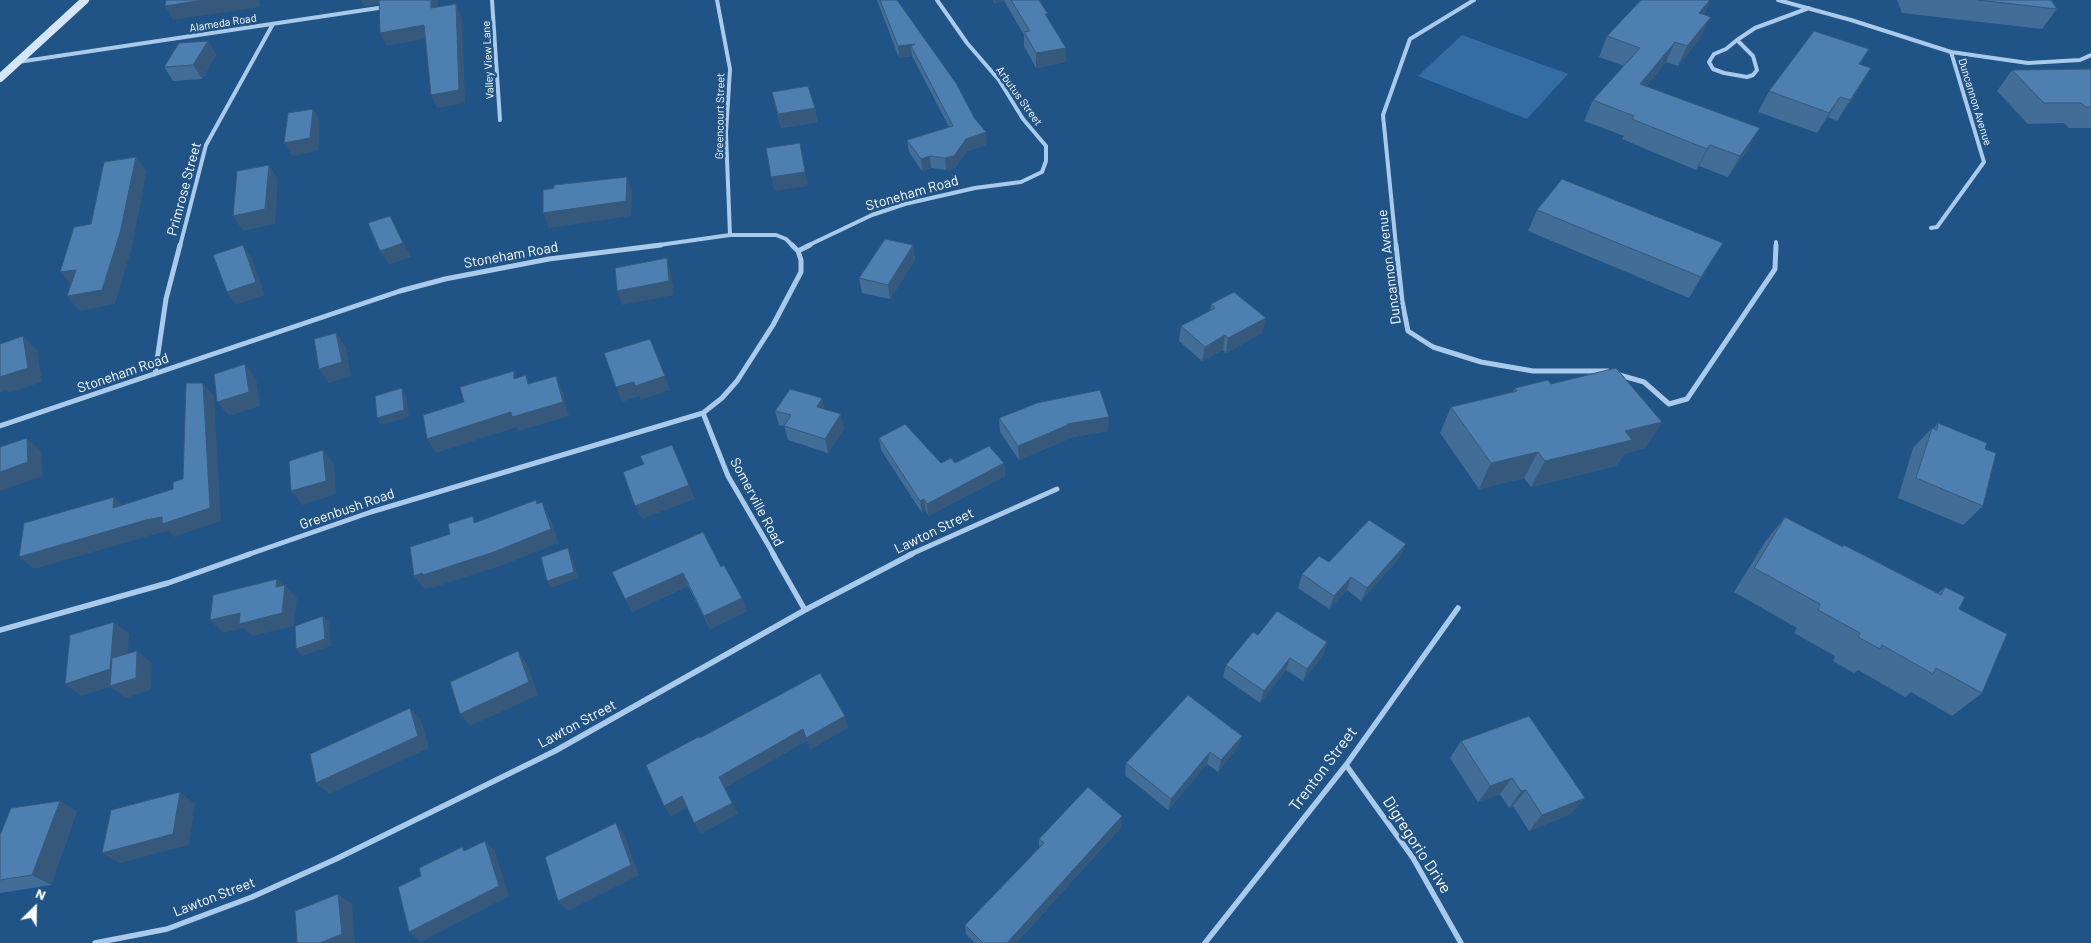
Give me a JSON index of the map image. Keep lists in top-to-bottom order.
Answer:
{
  "streets": {
    "street": [
      "Alameda Road",
      "Valley View Lane",
      "Arbutus Street",
      "Duncannon Avenue",
      "Greencourt Street",
      "Primrose Street",
      "Stoneham Road",
      "Somerville Road",
      "Greenbush Road",
      "Lawton Street",
      "Trenton Street",
      "Digregorio Drive"
    ]
  },
  "crossings": [
    ["Alameda Road", "Primrose Street"],
    ["Arbutus Street", "Stoneham Road"],
    ["Greencourt Street", "Stoneham Road"],
    ["Primrose Street", "Stoneham Road"],
    ["Somerville Road", "Greenbush Road"],
    ["Somerville Road", "Lawton Street"],
    ["Trenton Street", "Digregorio Drive"]
  ],
  "north": "top right"
}
